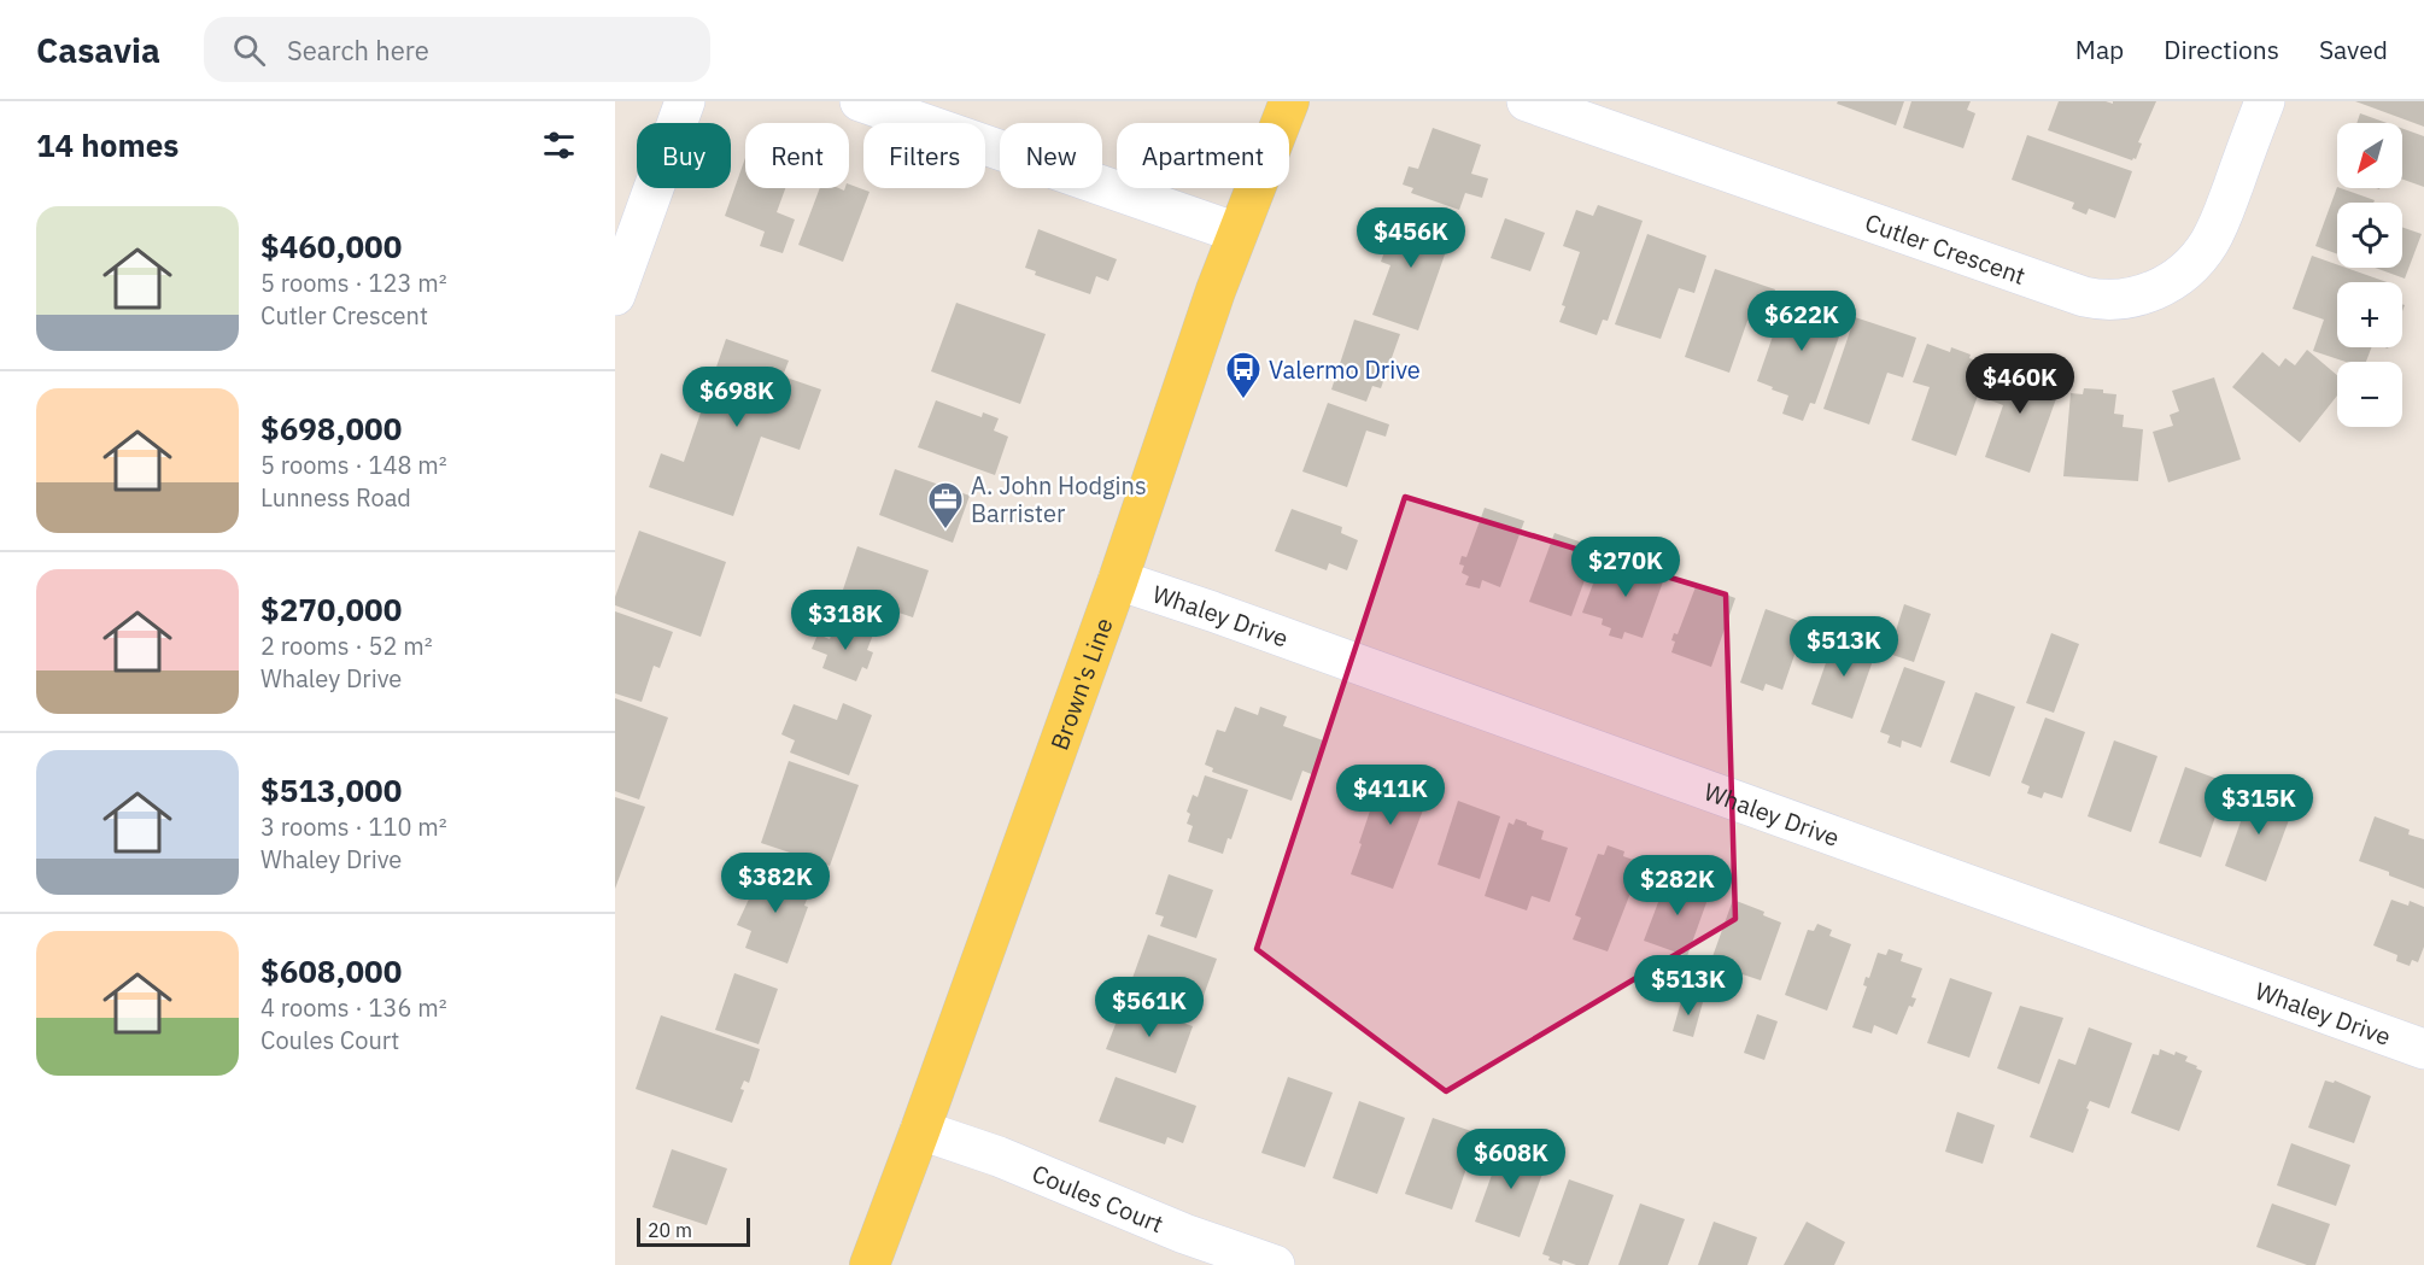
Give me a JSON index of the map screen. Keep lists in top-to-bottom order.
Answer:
{
  "streets": {
    "main road": ["Brown's Line"],
    "street": ["Cutler Crescent", "Whaley Drive", "Coules Court"]
  },
  "crossings": [
    ["Whaley Drive", "Brown's Line"],
    ["Brown's Line", "Coules Court"]
  ],
  "places": {
    "bus stop": ["Valermo Drive"],
    "office": ["A. John Hodgins Barrister"]
  },
  "scale_bar": "20 m",
  "north": "bottom left",
  "page": {
    "header": "Casavia",
    "search": "Search here",
    "nav": ["Map", "Directions", "Saved"],
    "heading": "14 homes",
    "map_buttons": ["+", "−"],
    "chip": [
      "Buy",
      "Rent",
      "Filters",
      "New",
      "Apartment"
    ],
    "list": [
      {
        "name": "$460,000",
        "note": "5 rooms · 123 m² · Cutler Crescent"
      },
      {
        "name": "$698,000",
        "note": "5 rooms · 148 m² · Lunness Road"
      },
      {
        "name": "$270,000",
        "note": "2 rooms · 52 m² · Whaley Drive"
      },
      {
        "name": "$513,000",
        "note": "3 rooms · 110 m² · Whaley Drive"
      },
      {
        "name": "$608,000",
        "note": "4 rooms · 136 m² · Coules Court"
      }
    ],
    "price": [
      "$456K",
      "$622K",
      "$460K",
      "$698K",
      "$270K",
      "$318K",
      "$513K",
      "$411K",
      "$315K",
      "$382K",
      "$282K",
      "$513K",
      "$561K",
      "$608K"
    ],
    "scale": "20 m"
  }
}
